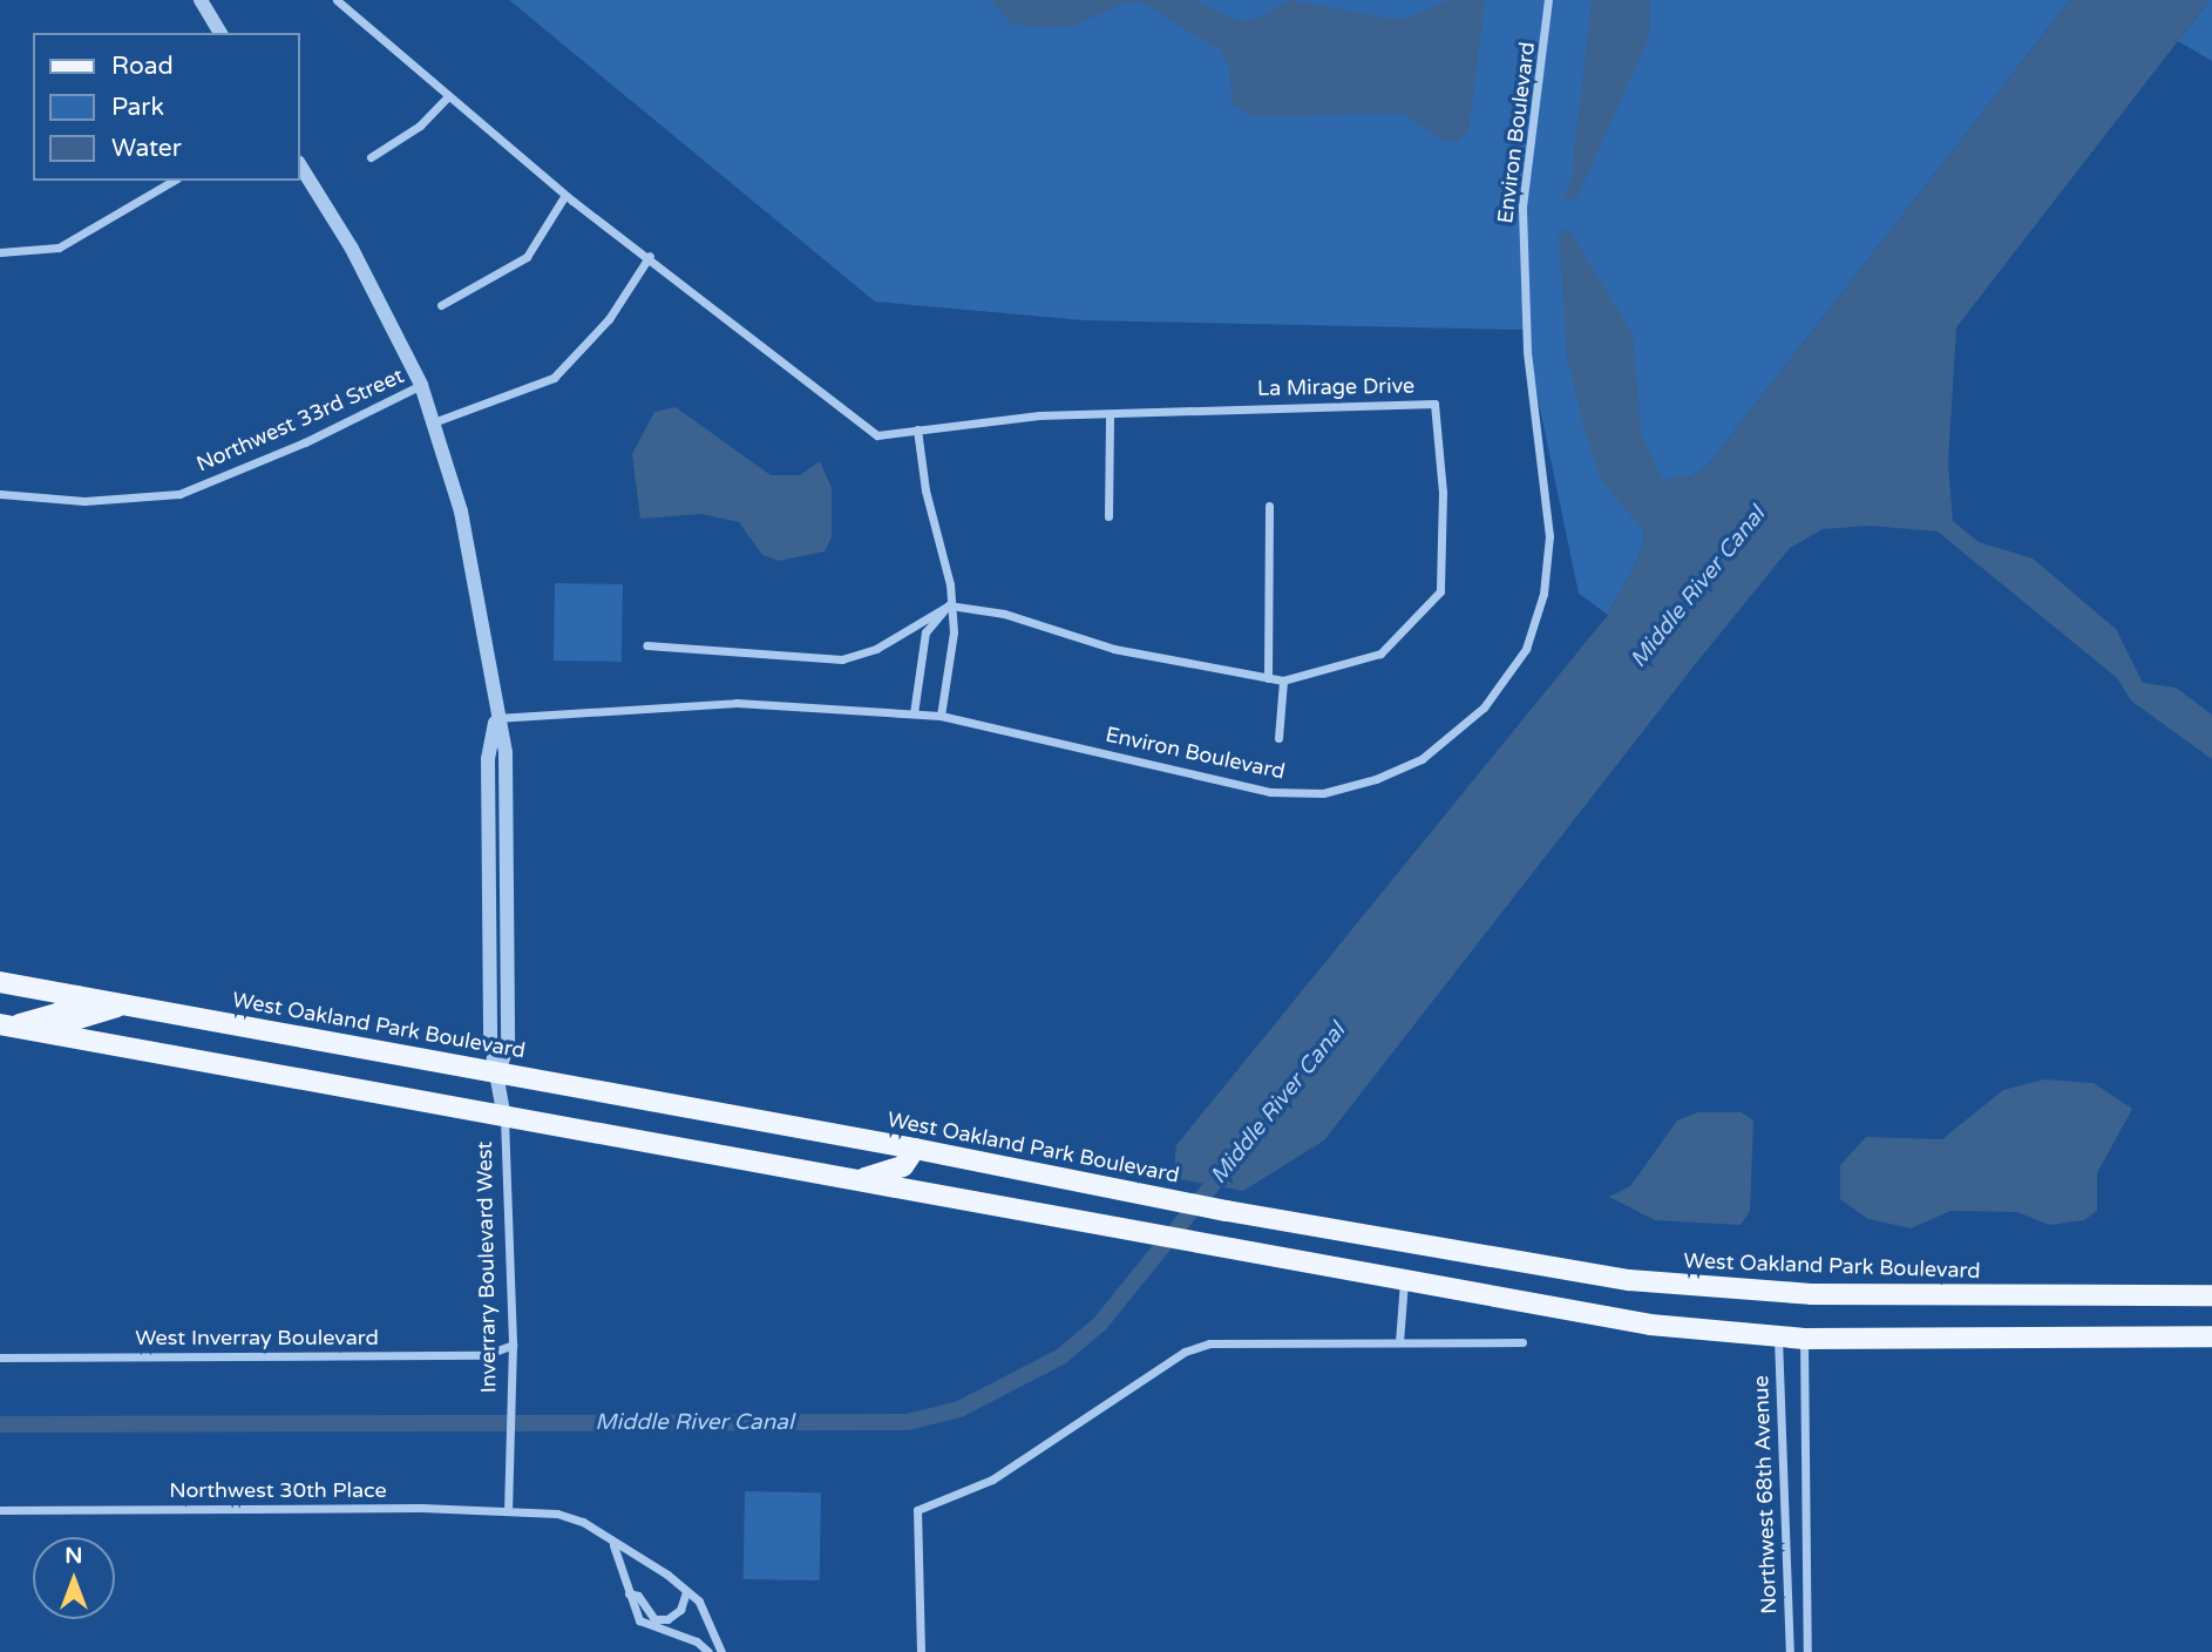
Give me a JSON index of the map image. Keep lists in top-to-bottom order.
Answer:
{
  "streets": {
    "main road": ["West Oakland Park Boulevard"],
    "street": [
      "Environ Boulevard",
      "La Mirage Drive",
      "Northwest 33rd Street",
      "Inverrary Boulevard West",
      "West Inverray Boulevard",
      "Northwest 30th Place",
      "Northwest 68th Avenue"
    ]
  },
  "crossings": [
    ["Environ Boulevard", "Inverrary Boulevard West"],
    ["Northwest 33rd Street", "Inverrary Boulevard West"],
    ["West Oakland Park Boulevard", "Inverrary Boulevard West"],
    ["Inverrary Boulevard West", "West Inverray Boulevard"],
    ["Inverrary Boulevard West", "Northwest 30th Place"]
  ],
  "water": ["Middle River Canal"],
  "legend": ["Road", "Park", "Water"],
  "north": "top"
}
